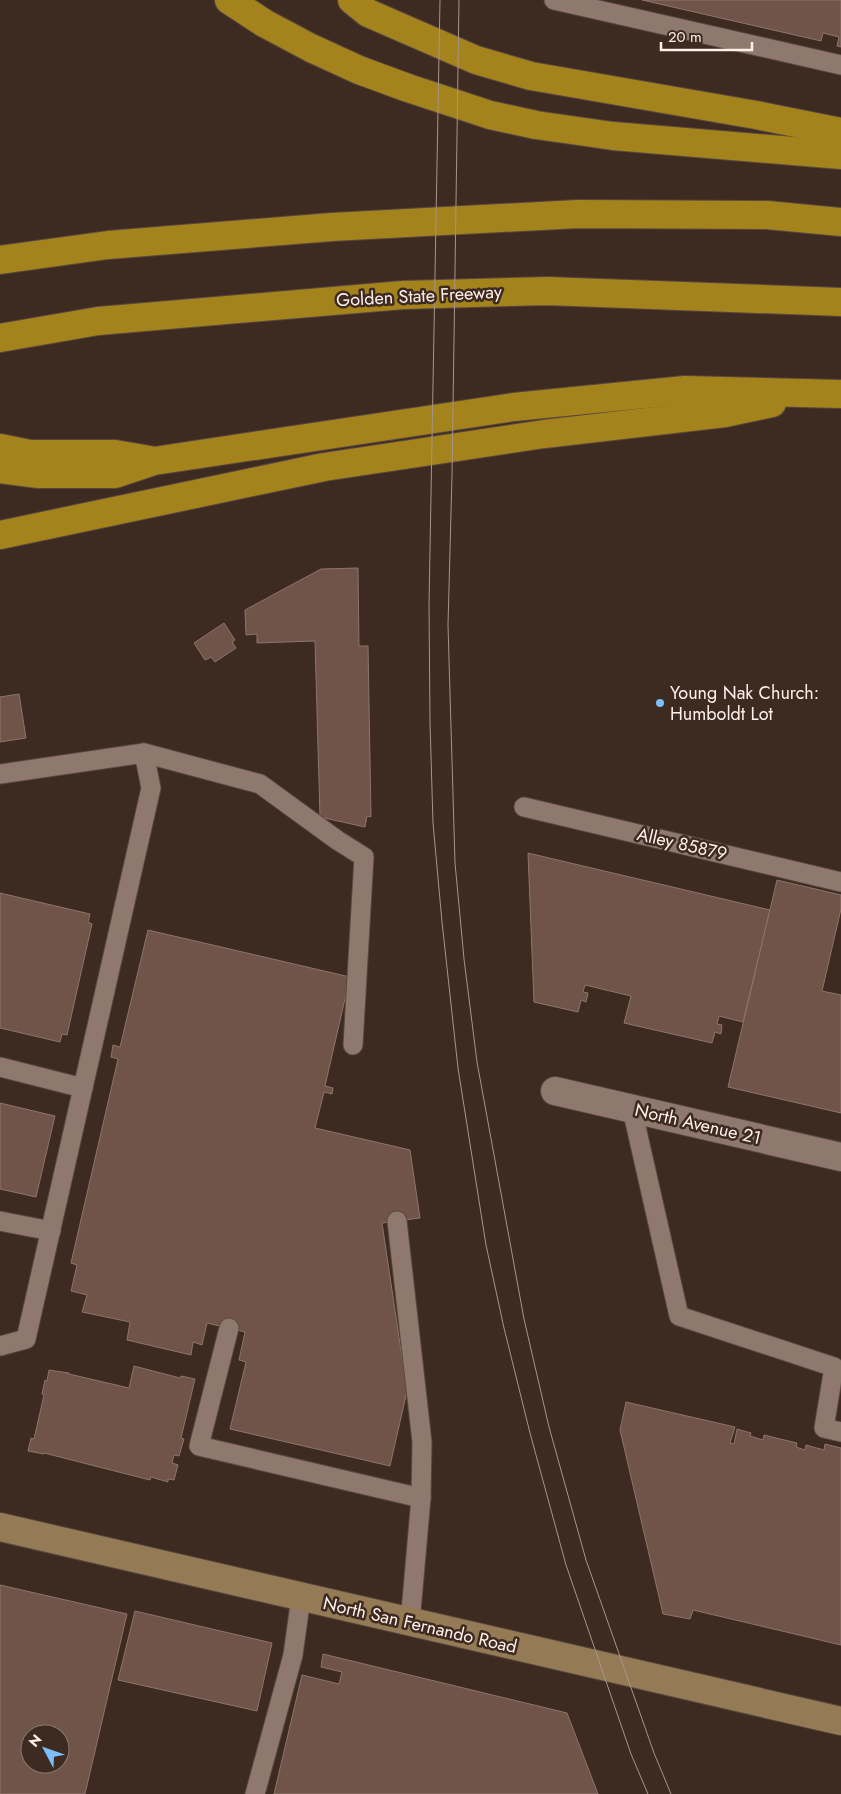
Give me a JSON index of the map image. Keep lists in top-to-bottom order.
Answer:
{
  "streets": {
    "highway": ["Golden State Freeway"],
    "main road": ["North San Fernando Road"],
    "street": ["North Avenue 21"],
    "lane": ["Alley 85879"]
  },
  "places": ["Young Nak Church: Humboldt Lot"],
  "scale_bar": "20 m",
  "north": "top left"
}
